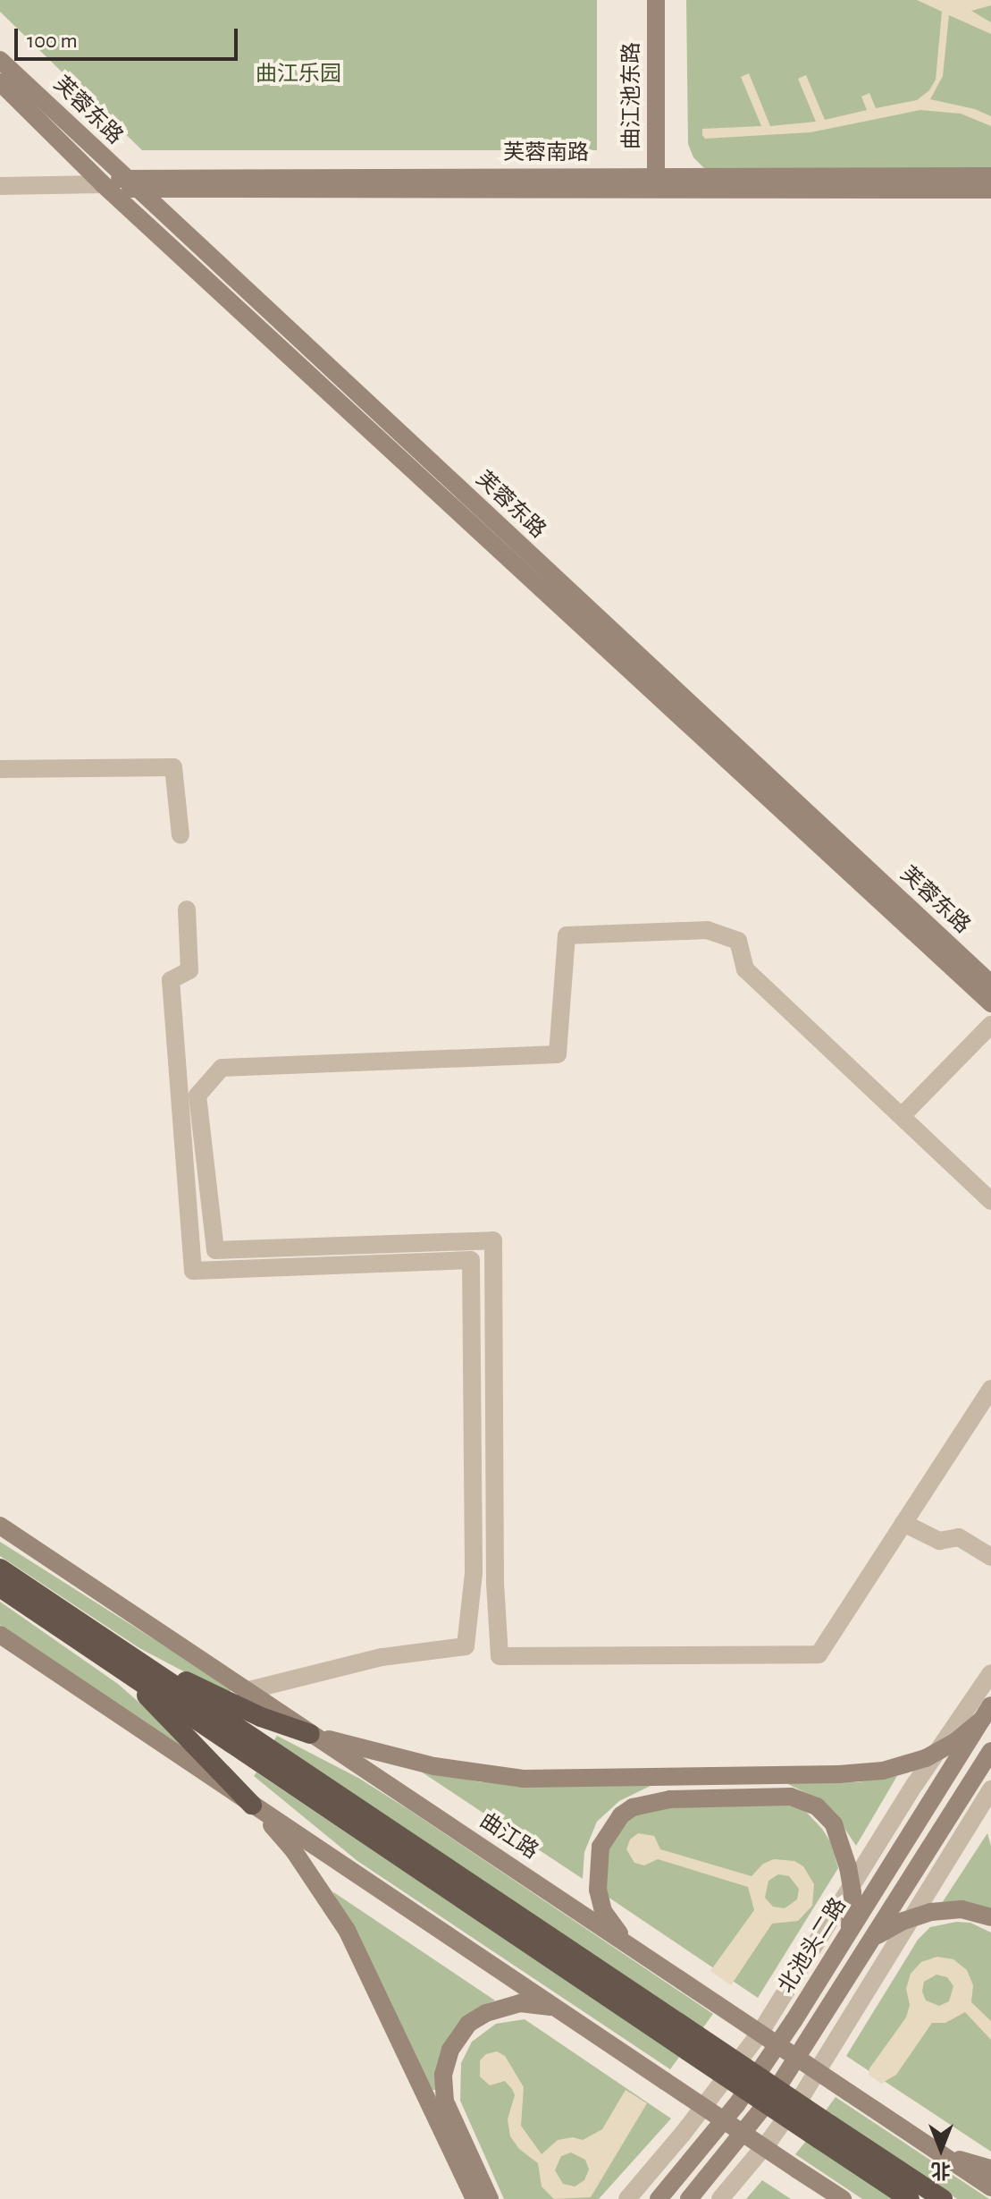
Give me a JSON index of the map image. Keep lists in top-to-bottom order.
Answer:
{
  "streets": {
    "main road": [
      "曲江池东路",
      "芙蓉东路",
      "芙蓉南路",
      "曲江路",
      "北池头二路"
    ]
  },
  "crossings": [
    ["曲江池东路", "芙蓉南路"],
    ["芙蓉东路", "芙蓉南路"]
  ],
  "parks": ["曲江乐园"],
  "scale_bar": "100 m",
  "north": "bottom"
}
